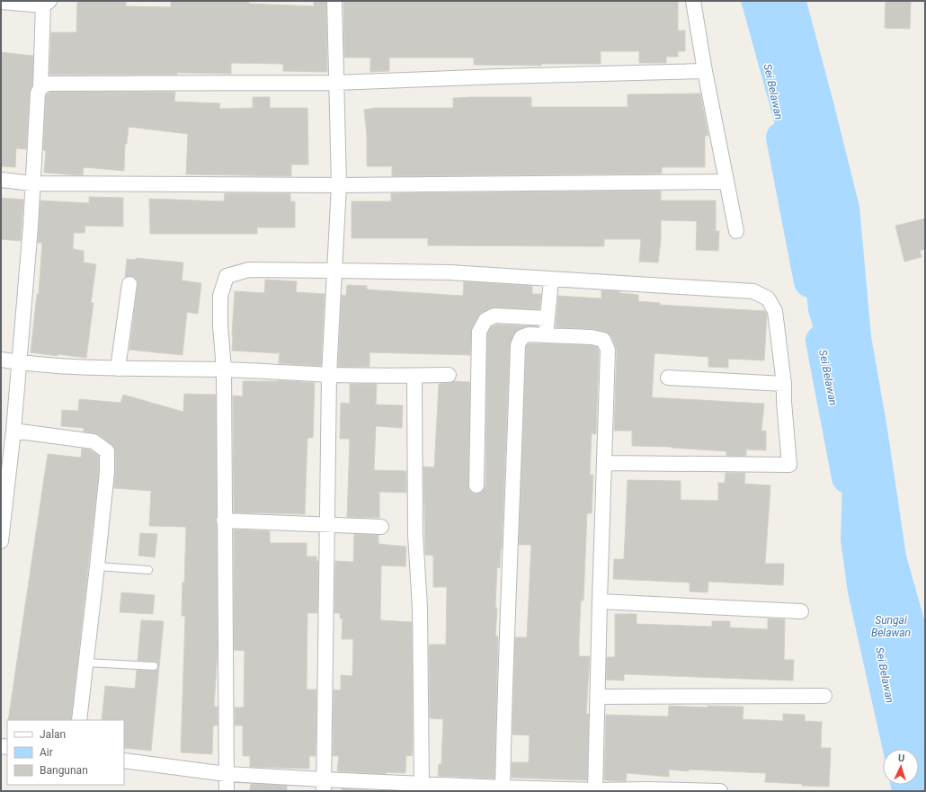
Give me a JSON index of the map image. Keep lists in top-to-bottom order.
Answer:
{
  "water": ["Sei Belawan", "Sungai Belawan"],
  "legend": ["Jalan", "Air", "Bangunan"],
  "north": "top"
}
